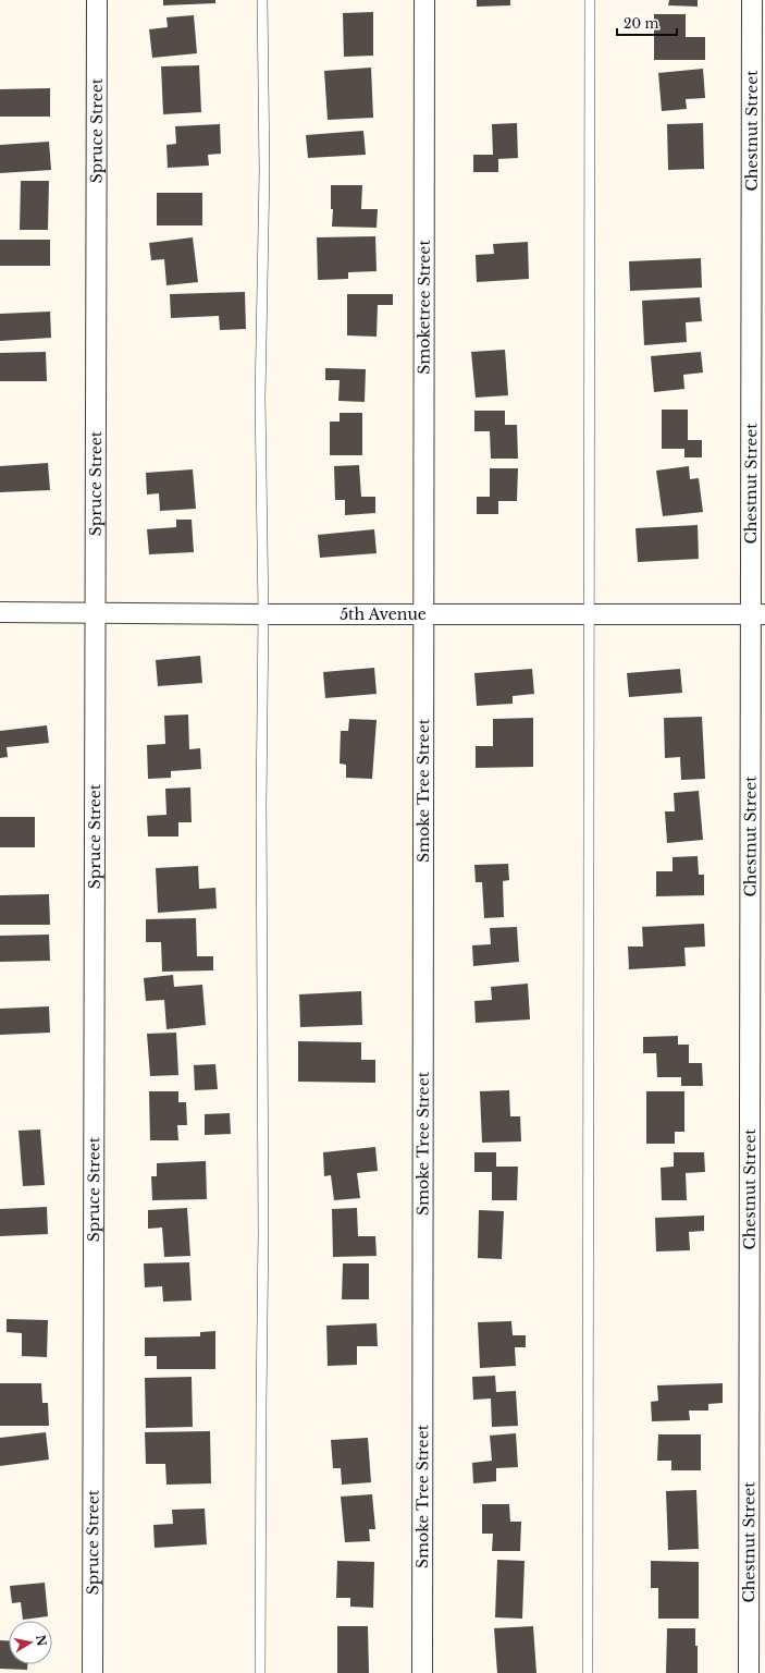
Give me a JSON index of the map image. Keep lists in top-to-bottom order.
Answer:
{
  "streets": {
    "street": [
      "Spruce Street",
      "Chestnut Street",
      "Smoketree Street",
      "5th Avenue",
      "Smoke Tree Street"
    ]
  },
  "crossings": [
    ["Spruce Street", "5th Avenue"],
    ["Chestnut Street", "5th Avenue"],
    ["Smoketree Street", "5th Avenue"],
    ["Smoketree Street", "Smoke Tree Street"],
    ["5th Avenue", "Smoke Tree Street"]
  ],
  "scale_bar": "20 m",
  "north": "right"
}
